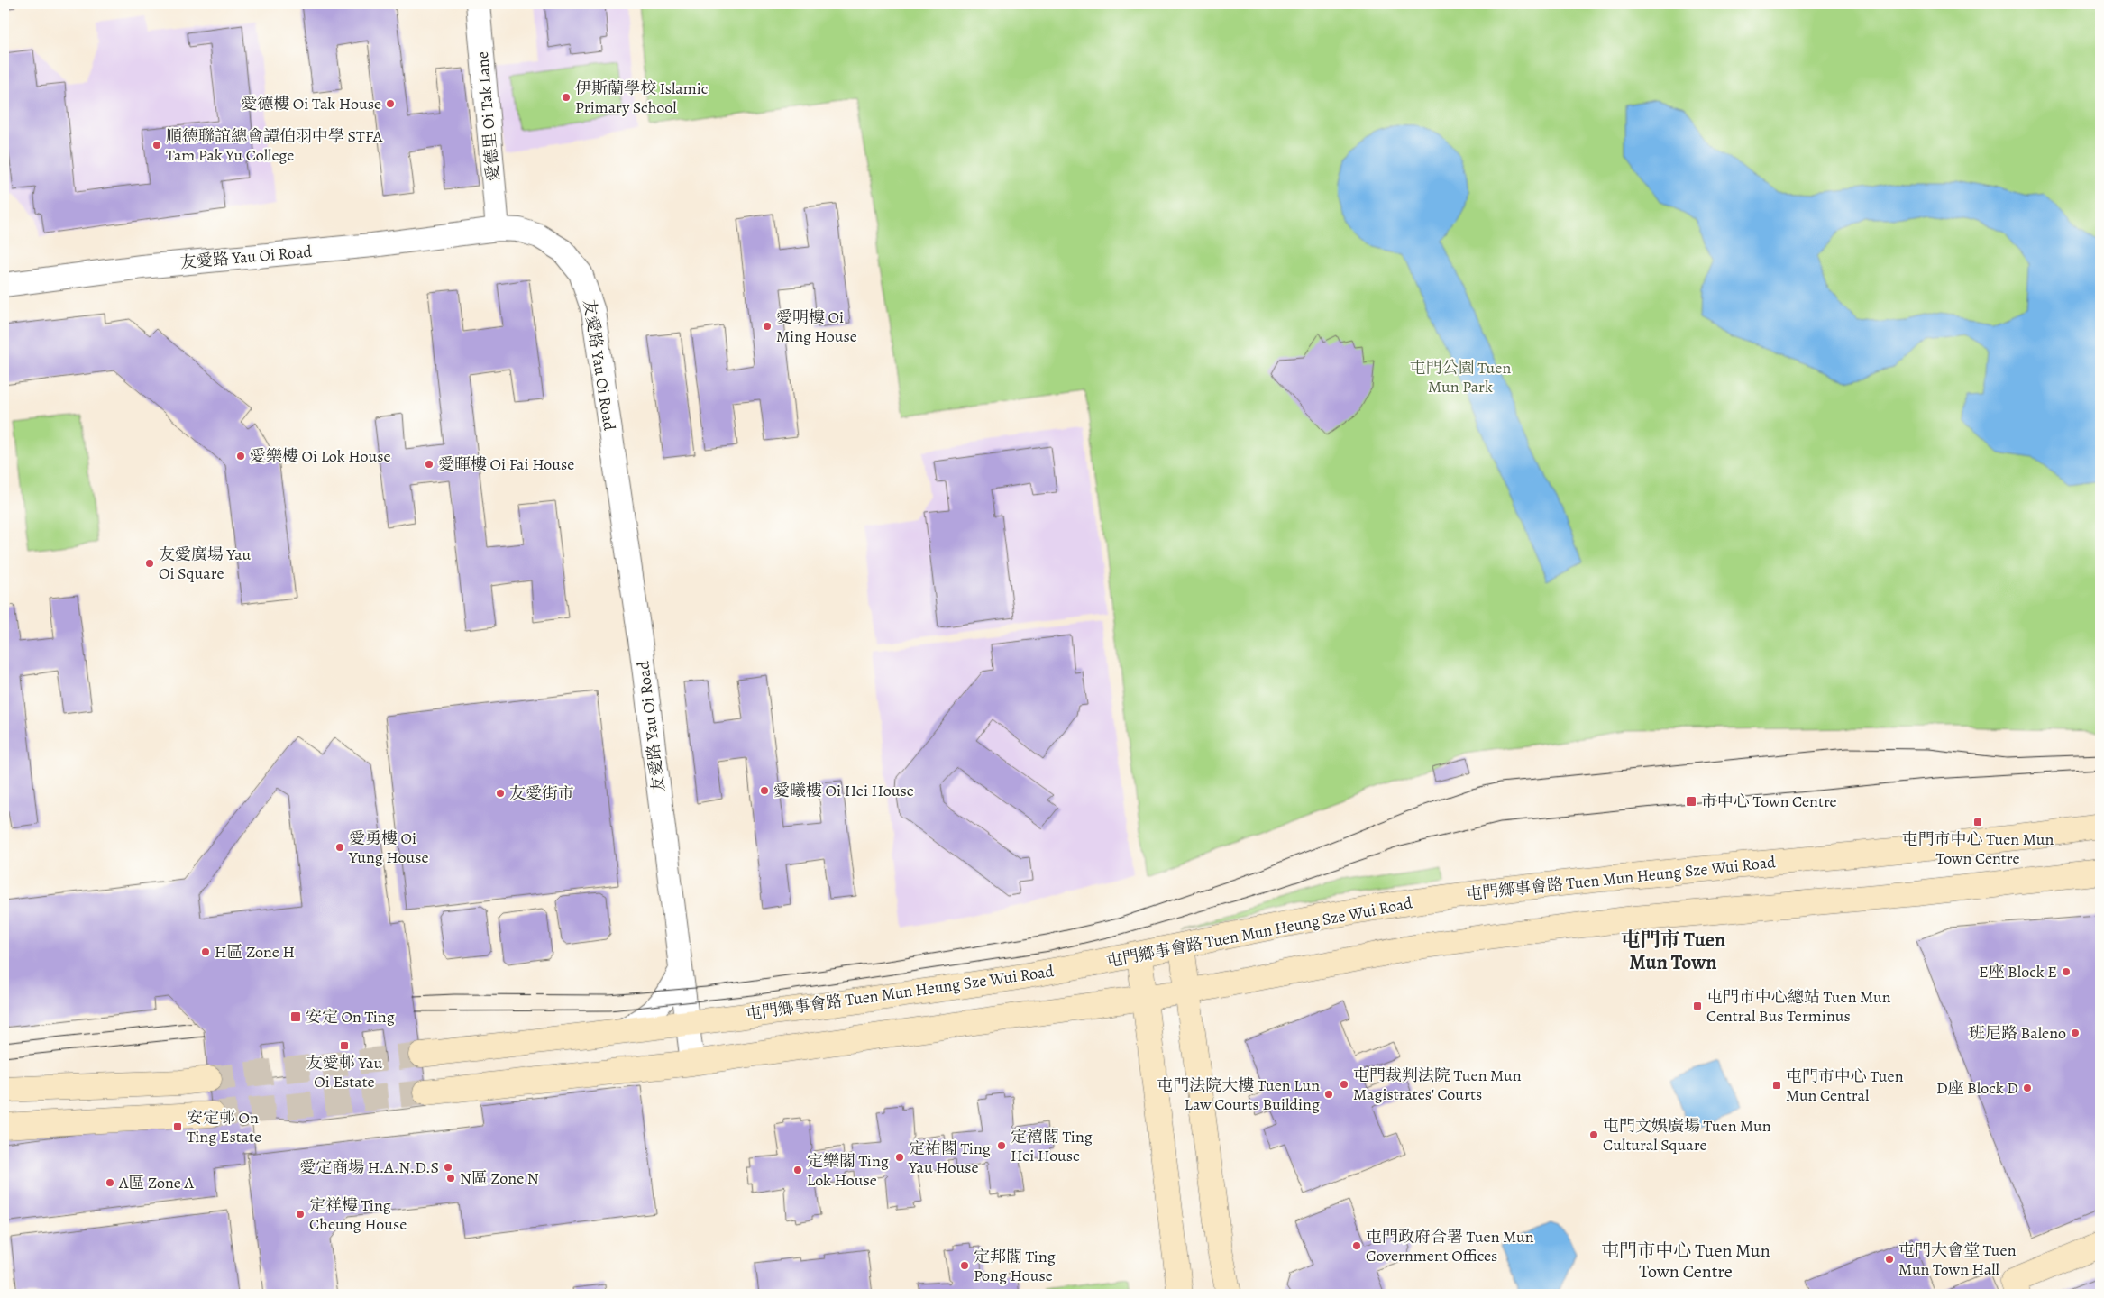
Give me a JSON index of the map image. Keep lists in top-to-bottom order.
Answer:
{
  "streets": {
    "main road": ["屯門鄉事會路 Tuen Mun Heung Sze Wui Road"],
    "street": ["愛德里 Oi Tak Lane", "友愛路 Yau Oi Road"]
  },
  "crossings": [
    ["愛德里 Oi Tak Lane", "友愛路 Yau Oi Road"],
    ["友愛路 Yau Oi Road", "屯門鄉事會路 Tuen Mun Heung Sze Wui Road"]
  ],
  "districts": ["屯門市 Tuen Mun Town", "屯門市中心 Tuen Mun Town Centre"],
  "parks": ["屯門公園 Tuen Mun Park"],
  "places": {
    "other": [
      "伊斯蘭學校 Islamic Primary School",
      "愛德樓 Oi Tak House",
      "順德聯誼總會譚伯羽中學 STFA Tam Pak Yu College",
      "愛明樓 Oi Ming House",
      "愛樂樓 Oi Lok House",
      "愛暉樓 Oi Fai House",
      "友愛廣場 Yau Oi Square",
      "愛曦樓 Oi Hei House",
      "友愛街市",
      "愛勇樓 Oi Yung House",
      "H區 Zone H",
      "E座 Block E",
      "班尼路 Baleno",
      "屯門裁判法院 Tuen Mun Magistrates' Courts",
      "D座 Block D",
      "屯門法院大樓 Tuen Lun Law Courts Building",
      "屯門文娛廣場 Tuen Mun Cultural Square",
      "定禧閣 Ting Hei House",
      "定祐閣 Ting Yau House",
      "愛定商場 H.A.N.D.S",
      "定樂閣 Ting Lok House",
      "N區 Zone N",
      "A區 Zone A",
      "定祥樓 Ting Cheung House",
      "屯門政府合署 Tuen Mun Government Offices",
      "屯門大會堂 Tuen Mun Town Hall",
      "定邦閣 Ting Pong House"
    ],
    "transit": [
      "市中心 Town Centre",
      "屯門市中心 Tuen Mun Town Centre",
      "屯門市中心總站 Tuen Mun Central Bus Terminus",
      "安定 On Ting",
      "友愛邨 Yau Oi Estate",
      "屯門市中心 Tuen Mun Central",
      "安定邨 On Ting Estate"
    ]
  }
}
